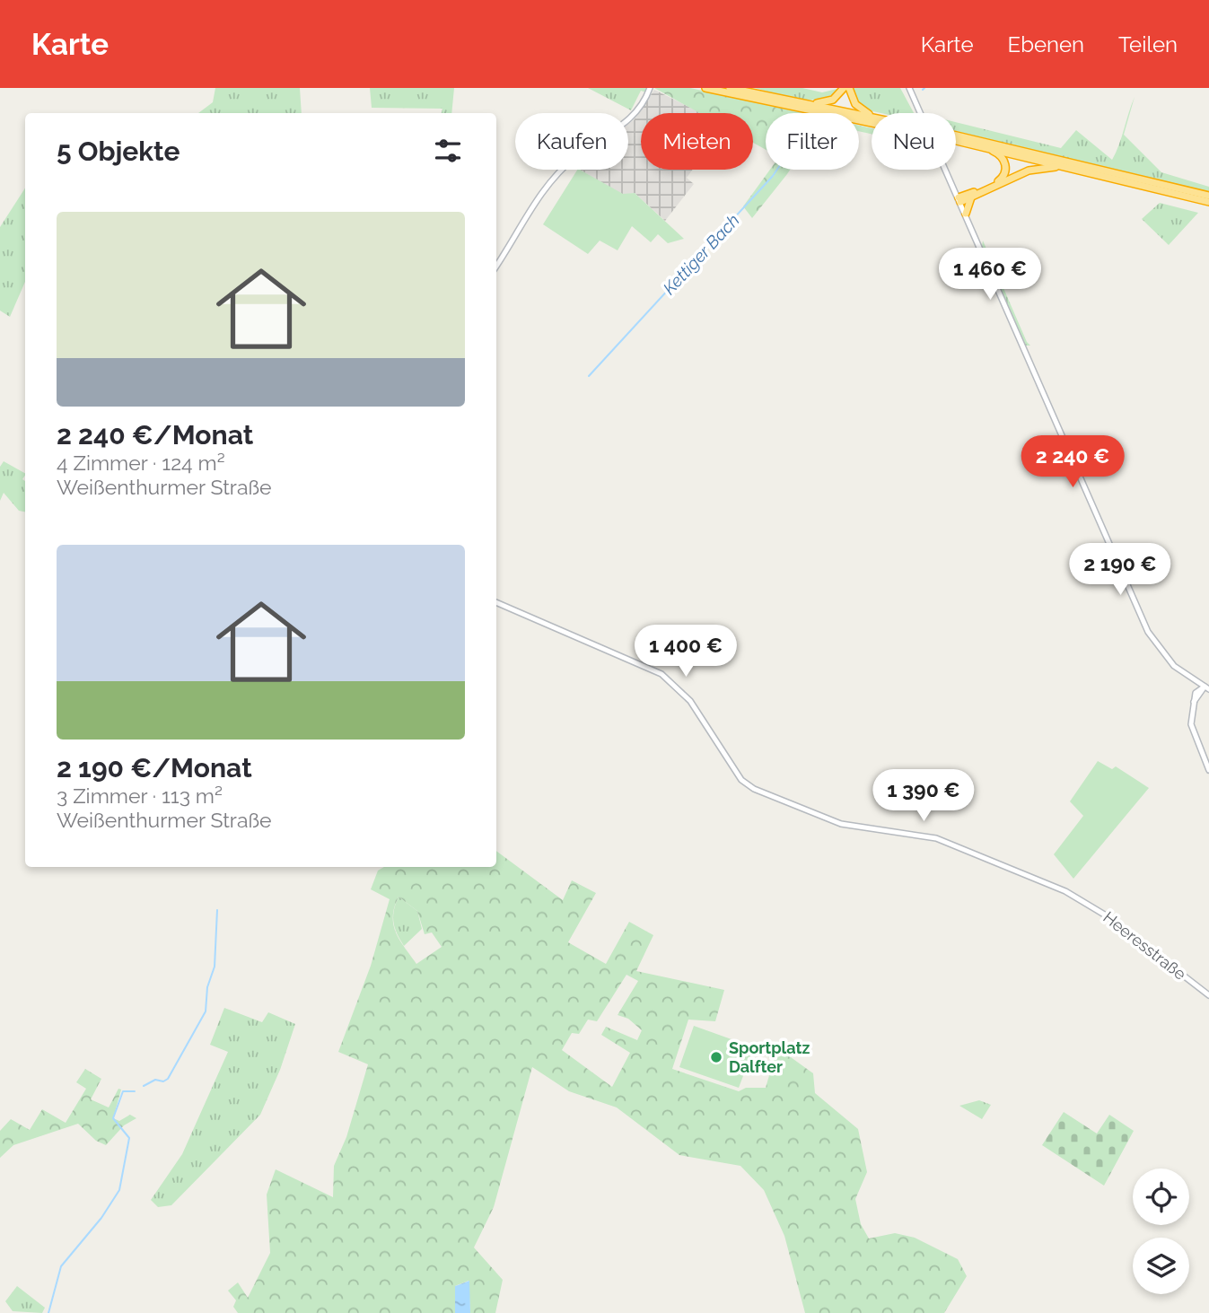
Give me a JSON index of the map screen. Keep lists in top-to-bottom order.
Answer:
{
  "streets": {
    "street": ["Heeresstraße"]
  },
  "water": ["Kettiger Bach"],
  "places": ["Sportplatz Dalfter"],
  "page": {
    "header": "Karte",
    "nav": ["Karte", "Ebenen", "Teilen"],
    "chip": [
      "Kaufen",
      "Mieten",
      "Filter",
      "Neu"
    ],
    "heading": "5 Objekte",
    "list": [
      {
        "name": "2 240 €/Monat",
        "note": "4 Zimmer · 124 m² · Weißenthurmer Straße"
      },
      {
        "name": "2 190 €/Monat",
        "note": "3 Zimmer · 113 m² · Weißenthurmer Straße"
      }
    ],
    "price": [
      "1 460 €",
      "2 240 €",
      "2 190 €",
      "1 400 €",
      "1 390 €"
    ]
  }
}
